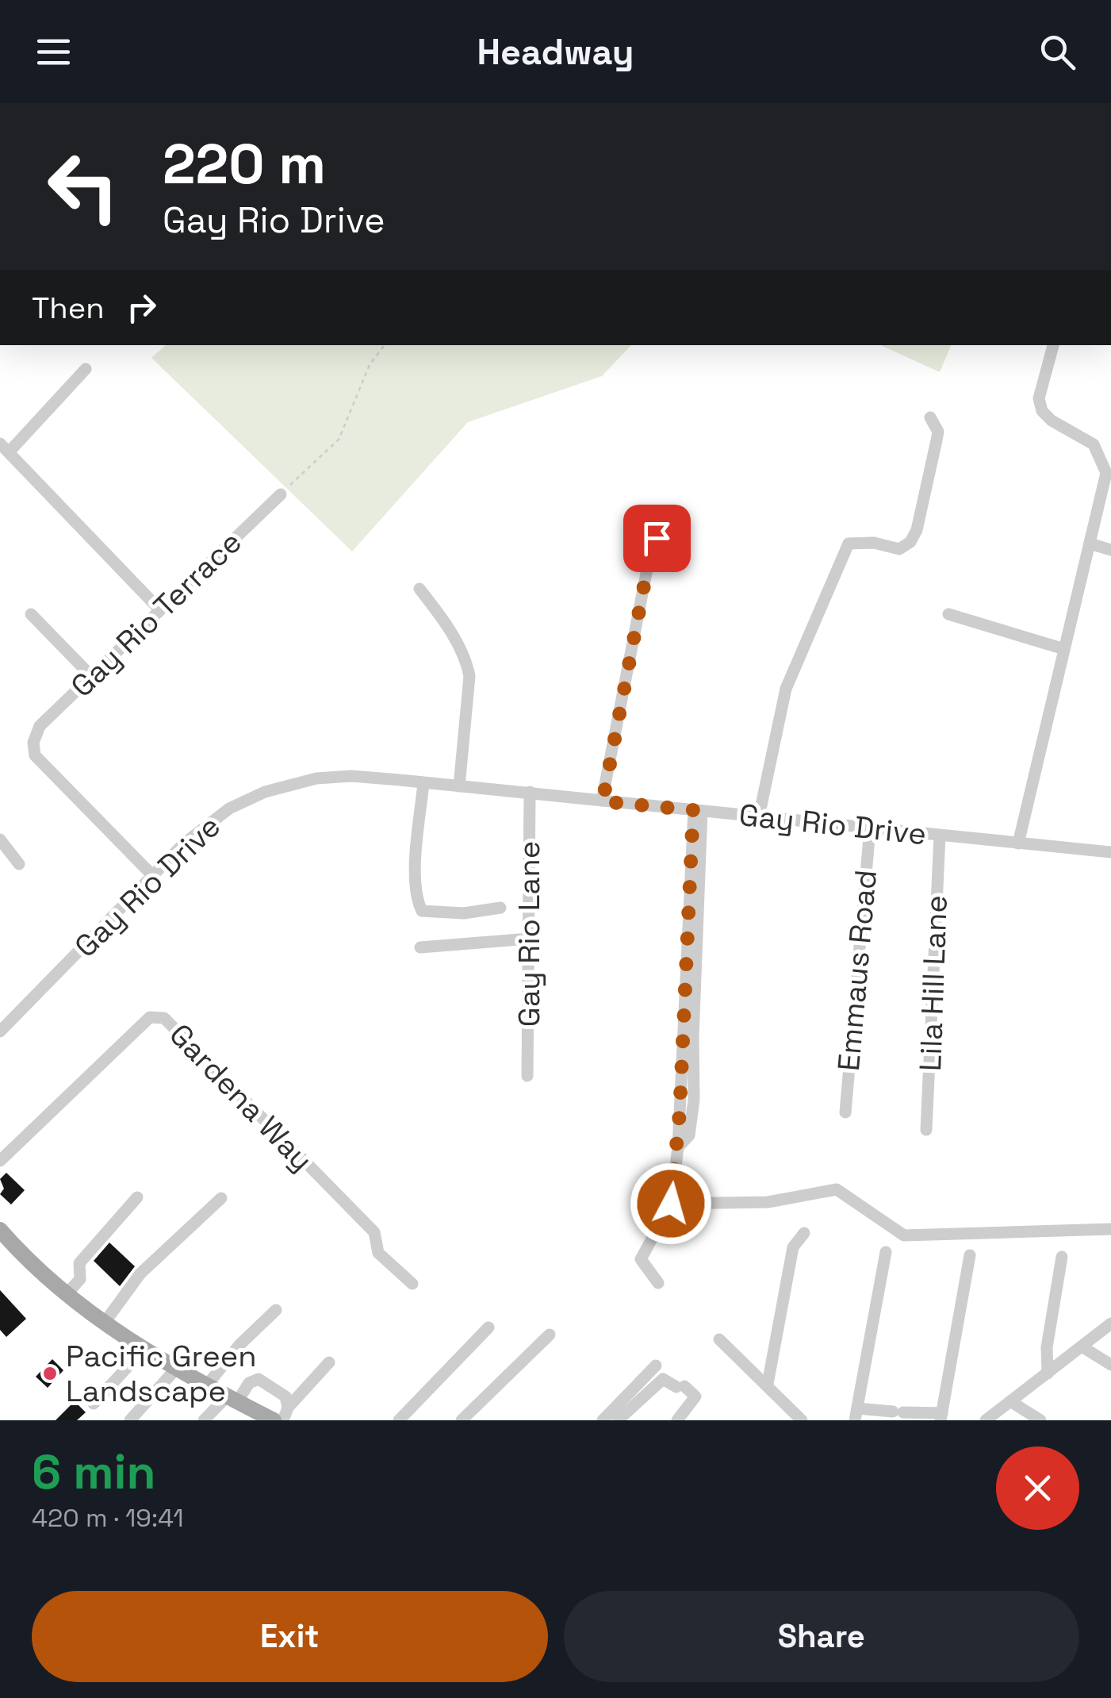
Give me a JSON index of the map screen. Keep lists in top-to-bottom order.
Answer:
{
  "streets": {
    "street": [
      "Gay Rio Terrace",
      "Gay Rio Drive",
      "Gay Rio Lane",
      "Emmaus Road",
      "Lila Hill Lane",
      "Gardena Way"
    ]
  },
  "crossings": [
    ["Gay Rio Terrace", "Gay Rio Drive"],
    ["Gay Rio Drive", "Gay Rio Lane"],
    ["Gay Rio Drive", "Emmaus Road"],
    ["Gay Rio Drive", "Lila Hill Lane"]
  ],
  "places": ["Pacific Green Landscape"],
  "page": {
    "header": "Headway",
    "turn": ["220 m", "Gay Rio Drive"],
    "then": "Then",
    "heading": ["6 min", "420 m · 19:41"],
    "buttons": ["Exit", "Share"]
  }
}
